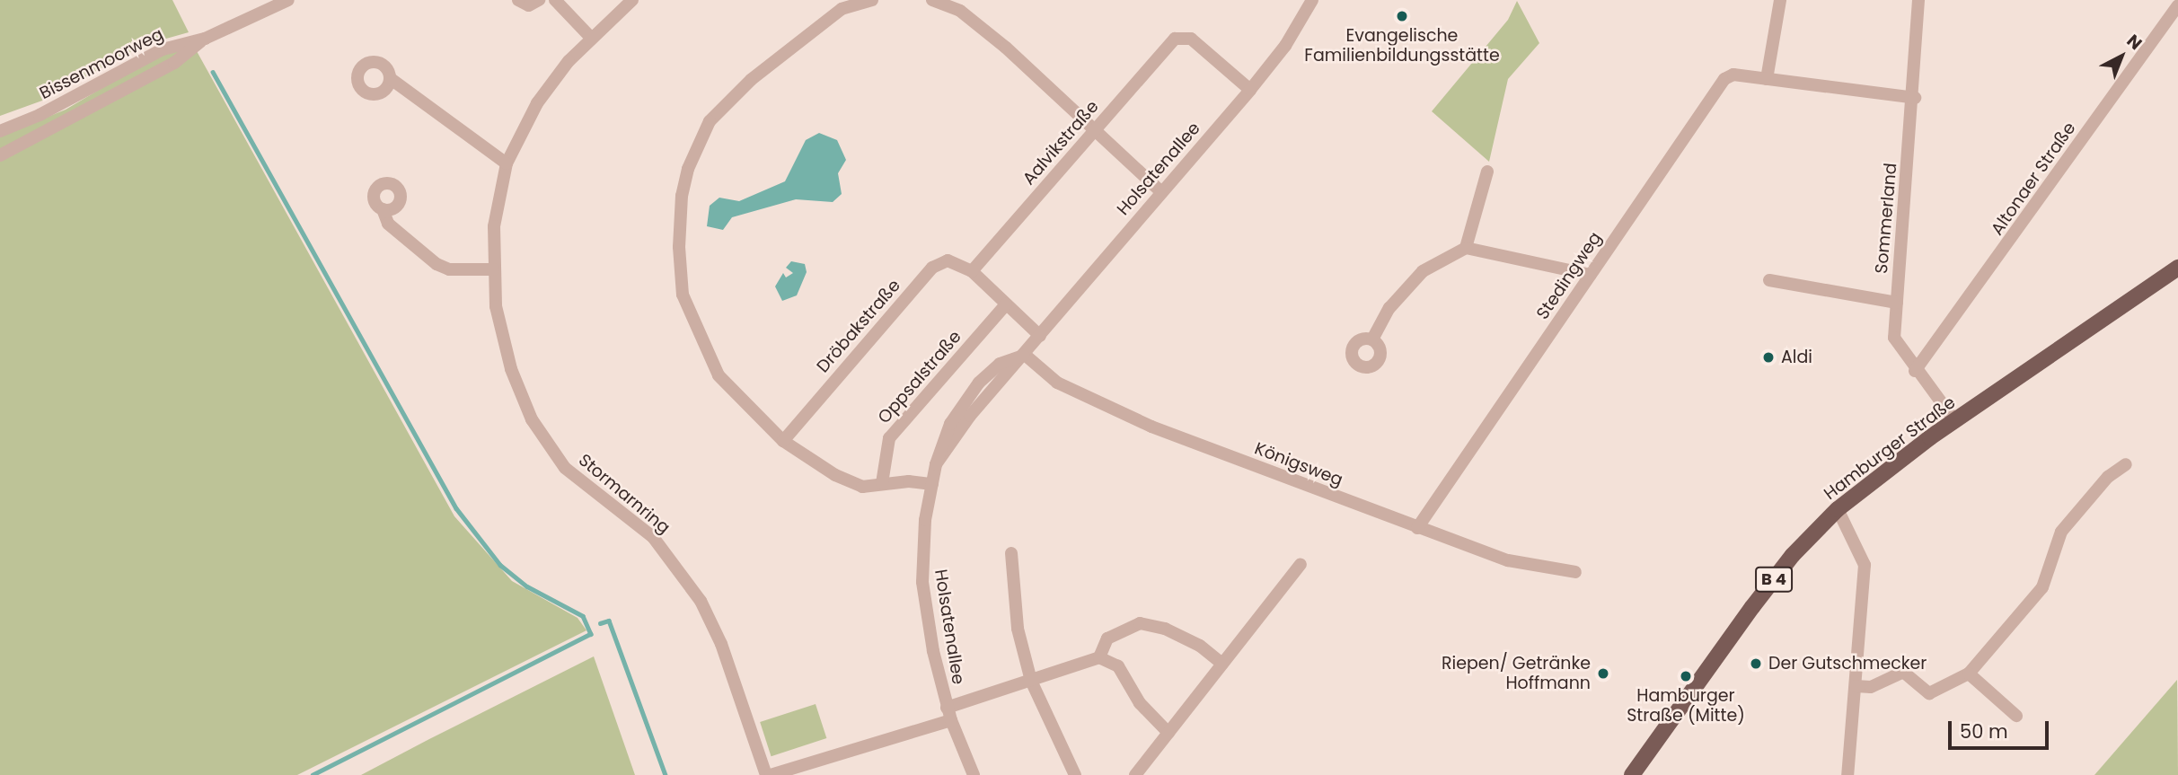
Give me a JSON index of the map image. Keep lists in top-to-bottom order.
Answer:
{
  "streets": {
    "main road": ["Hamburger Straße", "B 4"],
    "street": [
      "Bissenmoorweg",
      "Aalvikstraße",
      "Holsatenallee",
      "Altonaer Straße",
      "Sommerland",
      "Stedingweg",
      "Dröbakstraße",
      "Oppsalstraße",
      "Königsweg",
      "Stormarnring"
    ]
  },
  "crossings": [
    ["Aalvikstraße", "Holsatenallee"],
    ["Aalvikstraße", "Dröbakstraße"],
    ["Holsatenallee", "Königsweg"],
    ["Altonaer Straße", "Sommerland"],
    ["Sommerland", "Stedingweg"],
    ["Sommerland", "Hamburger Straße"],
    ["Stedingweg", "Königsweg"]
  ],
  "places": [
    "Evangelische Familienbildungsstätte",
    "Aldi",
    "Der Gutschmecker",
    "Riepen/ Getränke Hoffmann",
    "Hamburger Straße (Mitte)"
  ],
  "scale_bar": "50 m",
  "north": "top right"
}
